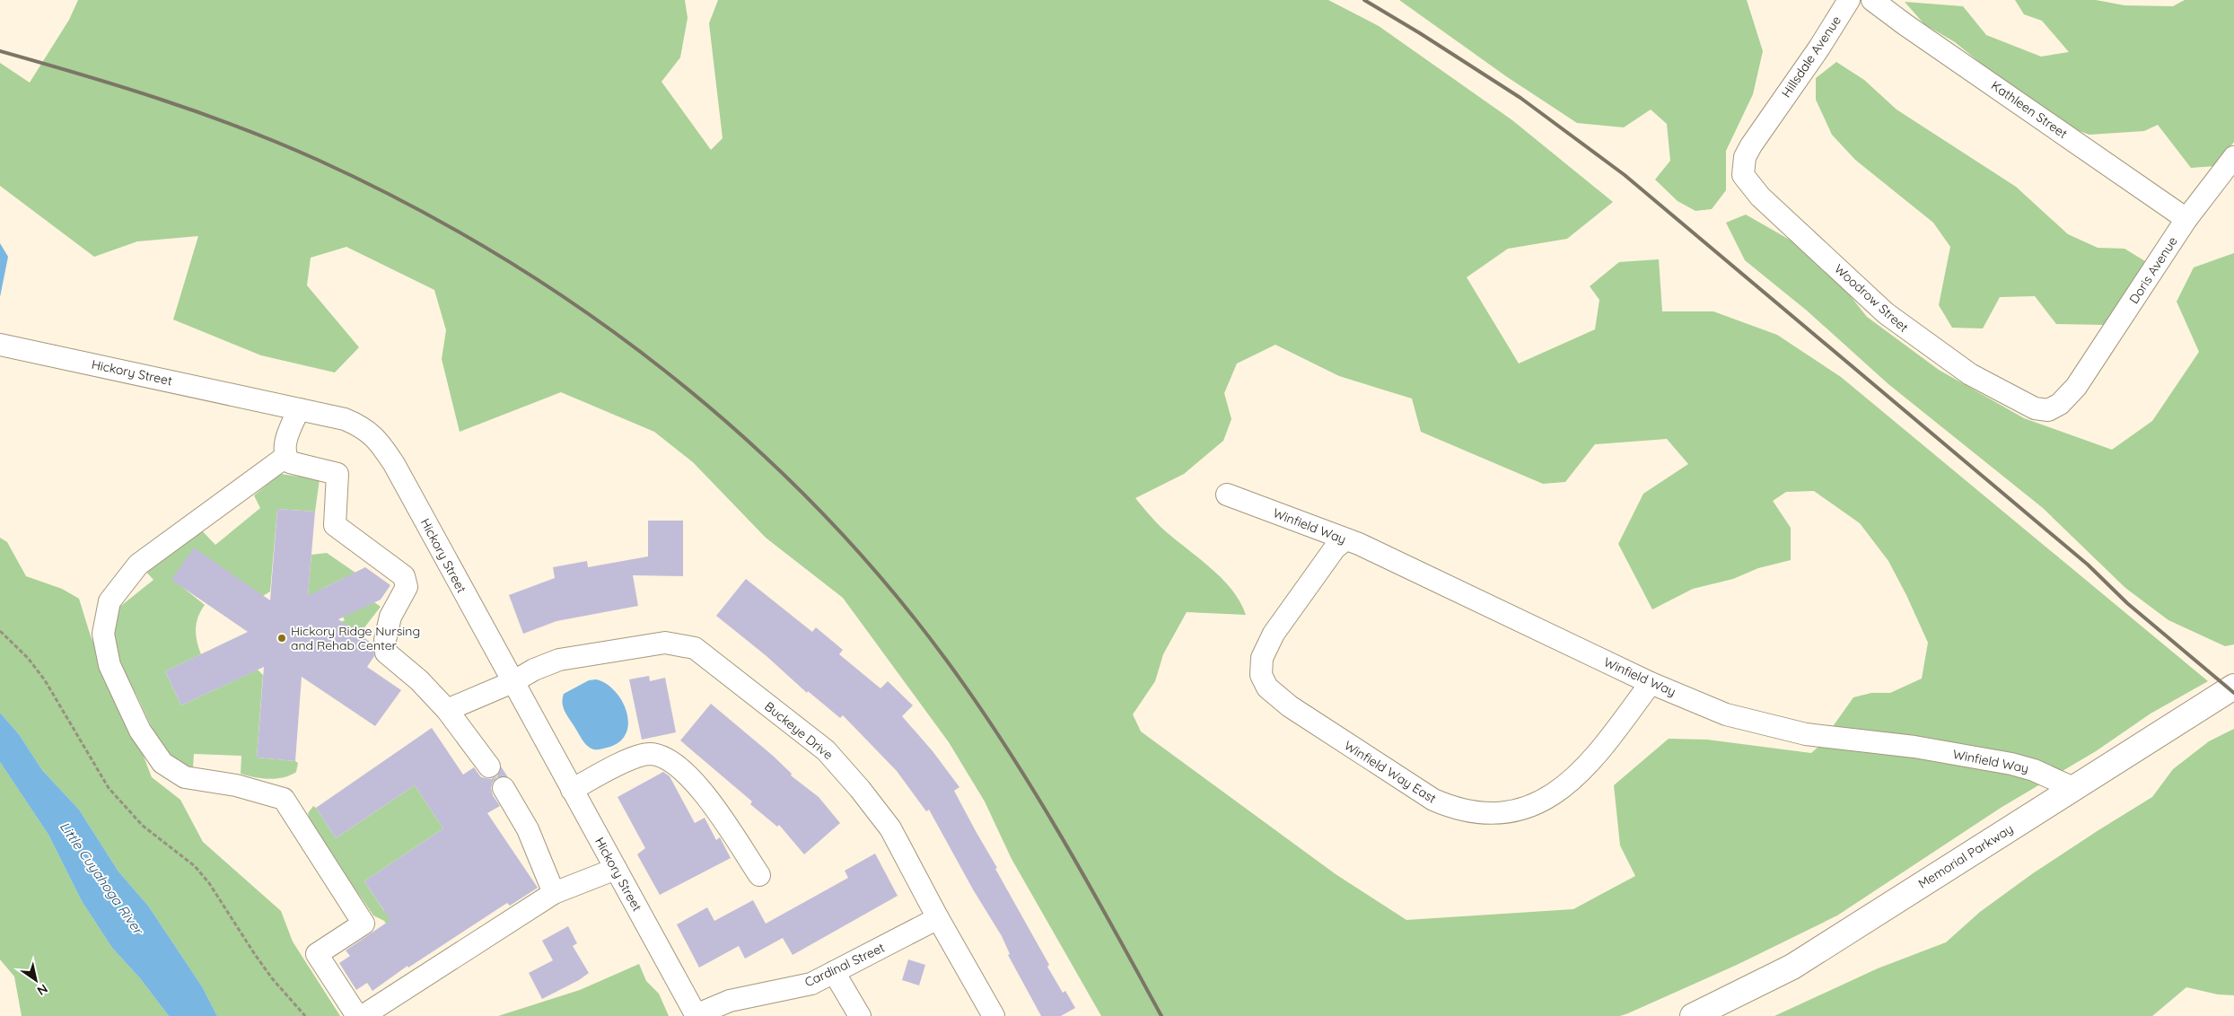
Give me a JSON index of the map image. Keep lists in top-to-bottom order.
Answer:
{
  "streets": {
    "main road": ["Memorial Parkway"],
    "street": [
      "Hillsdale Avenue",
      "Kathleen Street",
      "Doris Avenue",
      "Woodrow Street",
      "Hickory Street",
      "Winfield Way",
      "Buckeye Drive",
      "Winfield Way East",
      "Cardinal Street"
    ]
  },
  "crossings": [
    ["Hillsdale Avenue", "Woodrow Street"],
    ["Kathleen Street", "Doris Avenue"],
    ["Doris Avenue", "Woodrow Street"],
    ["Hickory Street", "Buckeye Drive"],
    ["Hickory Street", "Cardinal Street"],
    ["Winfield Way", "Winfield Way East"],
    ["Winfield Way", "Memorial Parkway"],
    ["Buckeye Drive", "Cardinal Street"]
  ],
  "water": ["Little Cuyahoga River"],
  "places": ["Hickory Ridge Nursing and Rehab Center"],
  "north": "bottom right"
}
